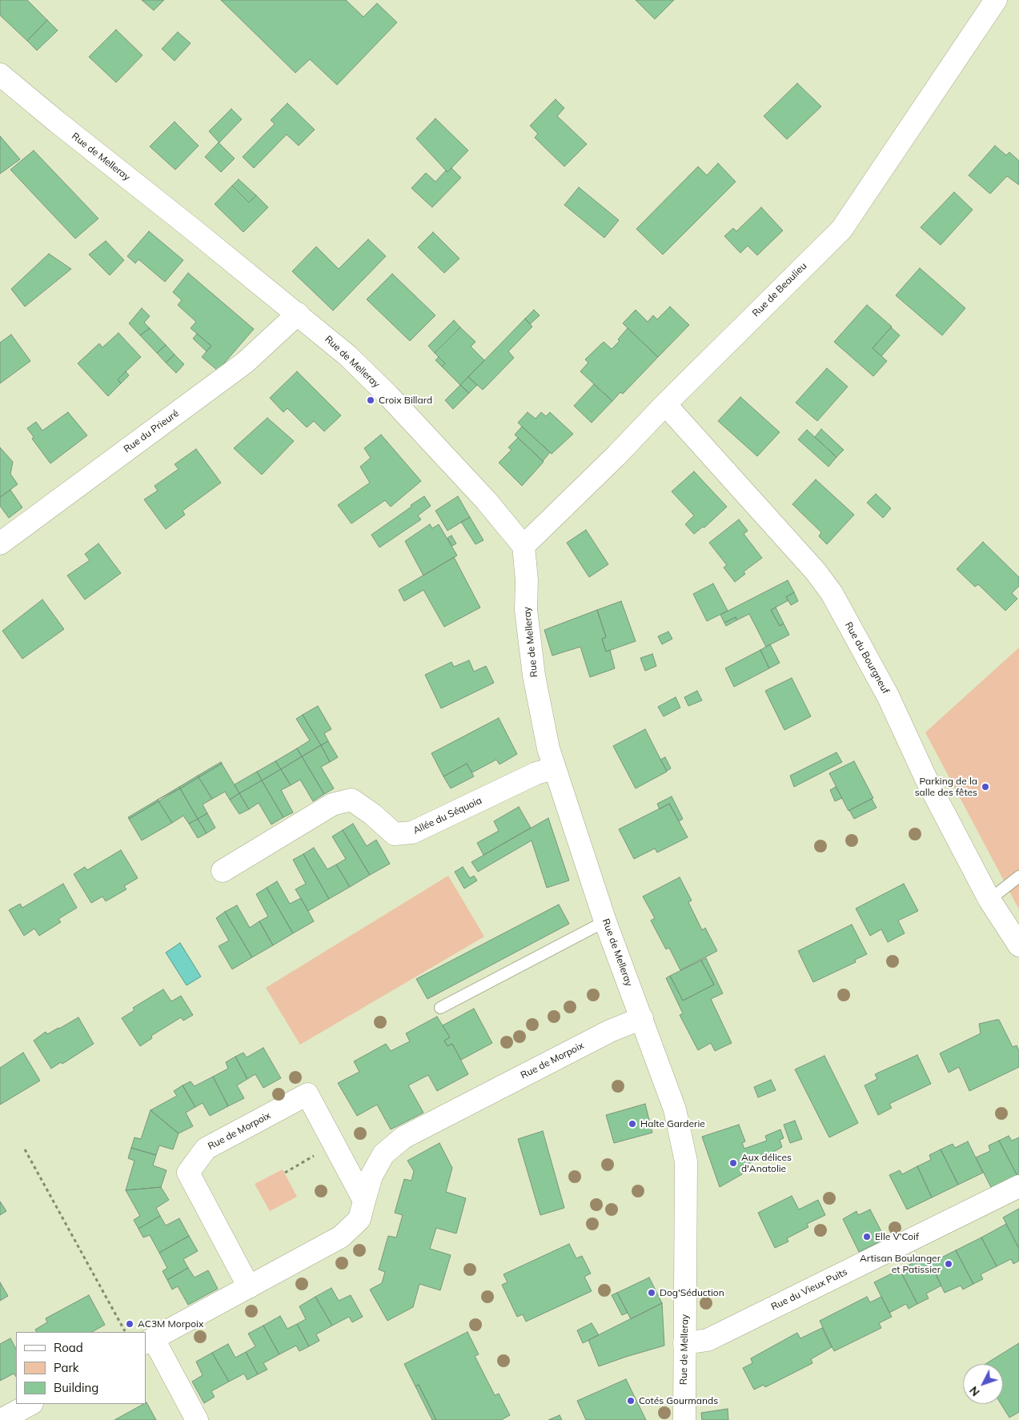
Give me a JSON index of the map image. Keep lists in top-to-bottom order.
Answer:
{
  "streets": {
    "street": [
      "Rue de Melleray",
      "Rue de Beaulieu",
      "Rue du Prieuré",
      "Rue du Bourgneuf",
      "Allée du Séquoia",
      "Rue de Morpoix",
      "Rue du Vieux Puits"
    ]
  },
  "crossings": [
    ["Rue de Melleray", "Rue de Beaulieu"],
    ["Rue de Melleray", "Rue du Prieuré"],
    ["Rue de Melleray", "Allée du Séquoia"],
    ["Rue de Melleray", "Rue de Morpoix"],
    ["Rue de Melleray", "Rue du Vieux Puits"],
    ["Rue de Beaulieu", "Rue du Bourgneuf"]
  ],
  "places": [
    "Croix Billard",
    "Parking de la salle des fêtes",
    "Halte Garderie",
    "Aux délices d'Anatolie",
    "Elle V'Coif",
    "Artisan Boulanger et Patissier",
    "Dog'Séduction",
    "AC3M Morpoix",
    "Cotés Gourmands"
  ],
  "legend": ["Road", "Park", "Building"],
  "north": "bottom left"
}
